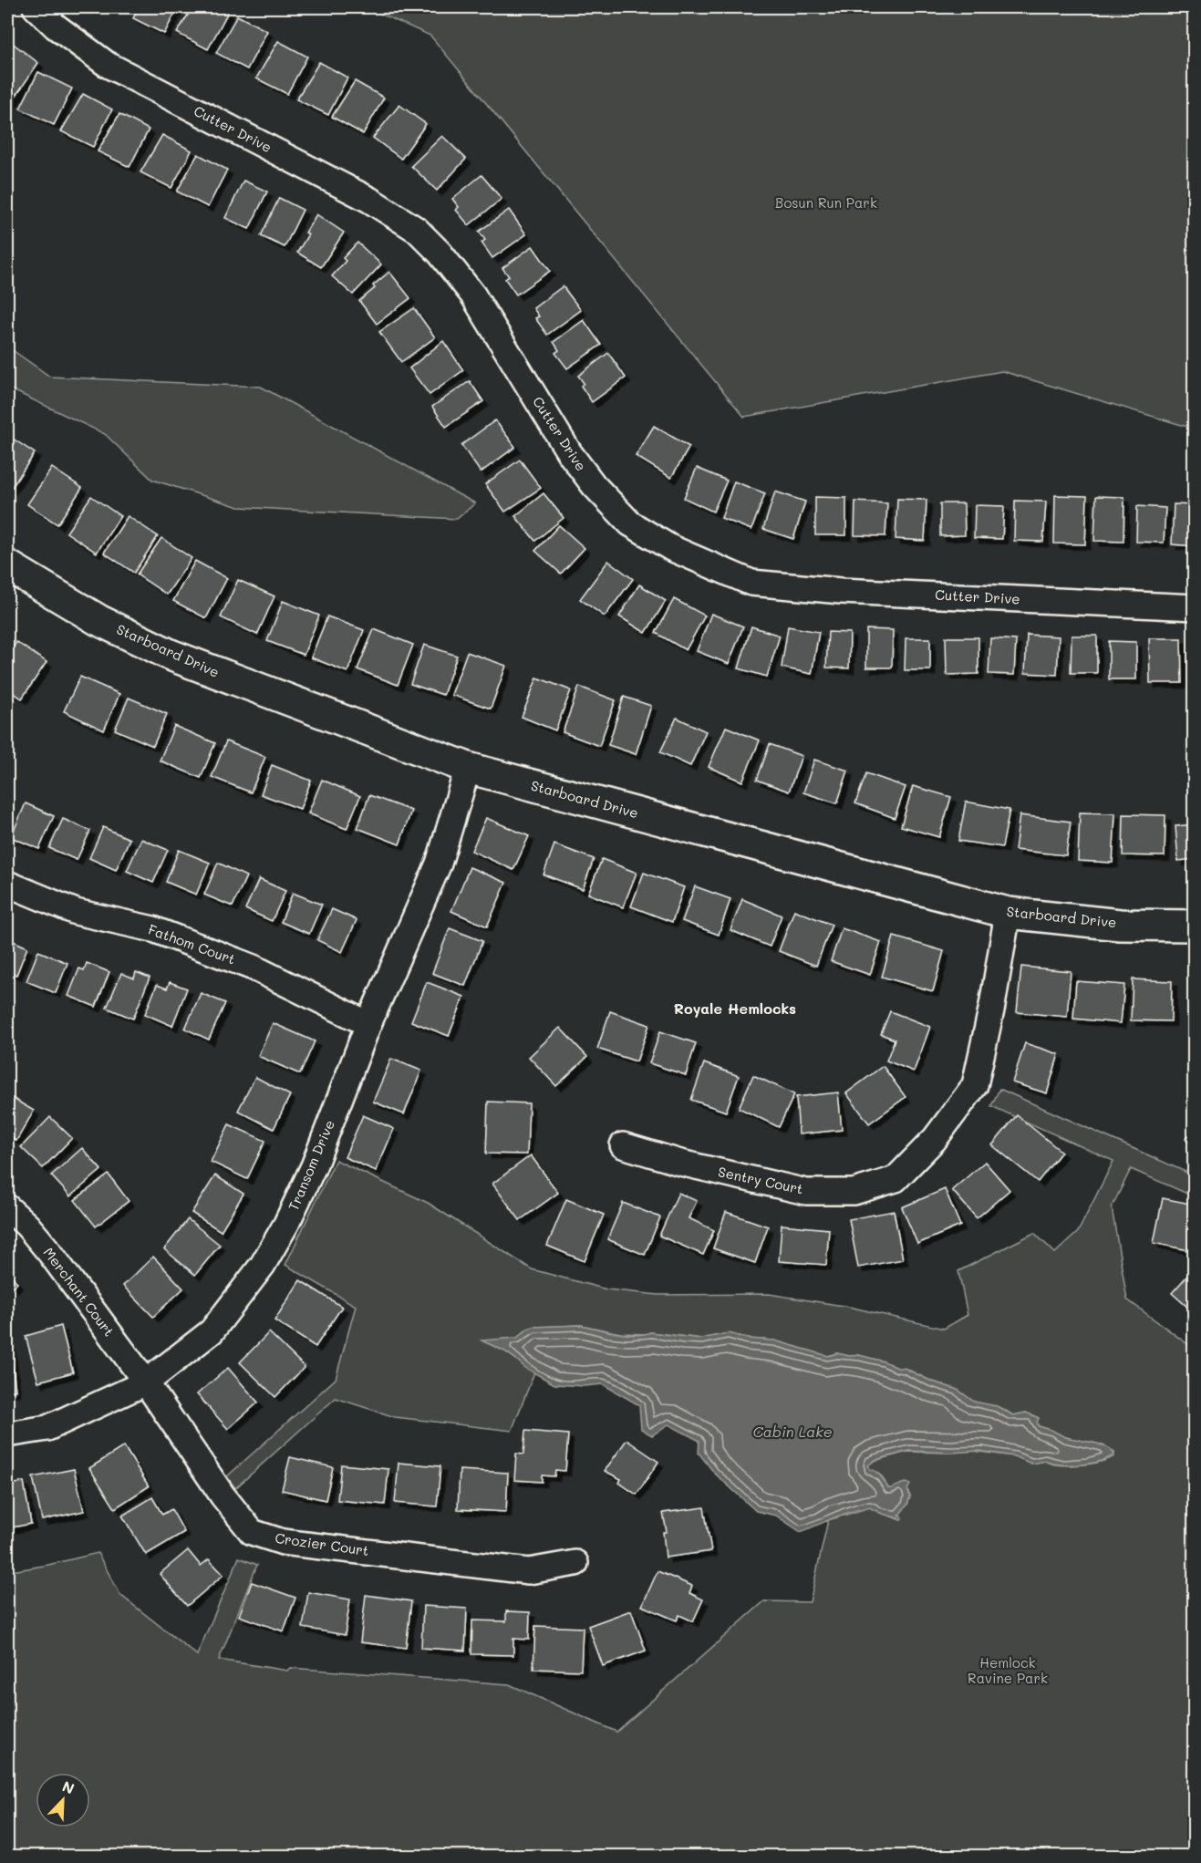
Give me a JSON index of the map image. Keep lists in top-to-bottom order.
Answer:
{
  "streets": {
    "street": [
      "Cutter Drive",
      "Starboard Drive",
      "Fathom Court",
      "Transom Drive",
      "Sentry Court",
      "Merchant Court",
      "Crozier Court"
    ]
  },
  "crossings": [
    ["Starboard Drive", "Transom Drive"],
    ["Starboard Drive", "Sentry Court"],
    ["Fathom Court", "Transom Drive"],
    ["Transom Drive", "Merchant Court"],
    ["Transom Drive", "Crozier Court"],
    ["Merchant Court", "Crozier Court"]
  ],
  "districts": ["Royale Hemlocks"],
  "water": ["Cabin Lake"],
  "parks": ["Bosun Run Park", "Hemlock Ravine Park"],
  "north": "top right"
}
